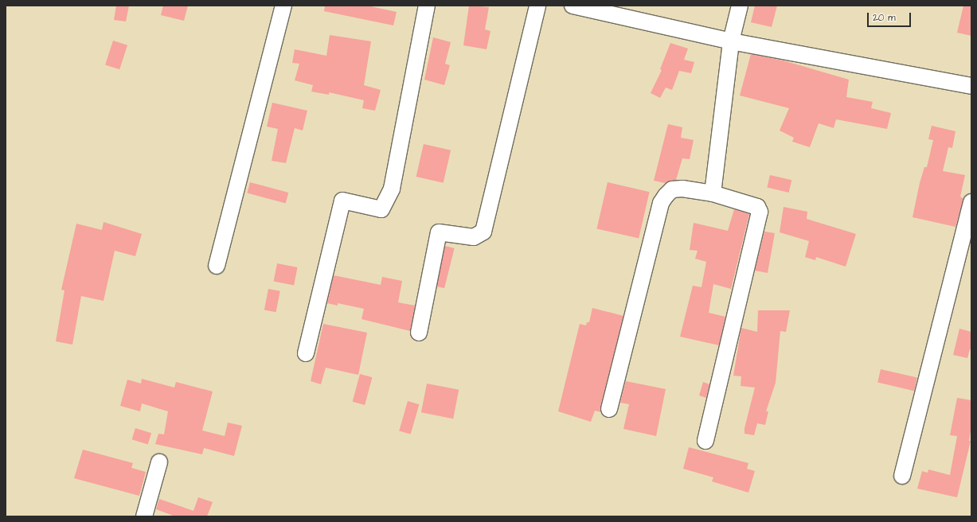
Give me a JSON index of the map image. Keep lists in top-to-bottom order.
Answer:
{
  "scale_bar": "20 m"
}
